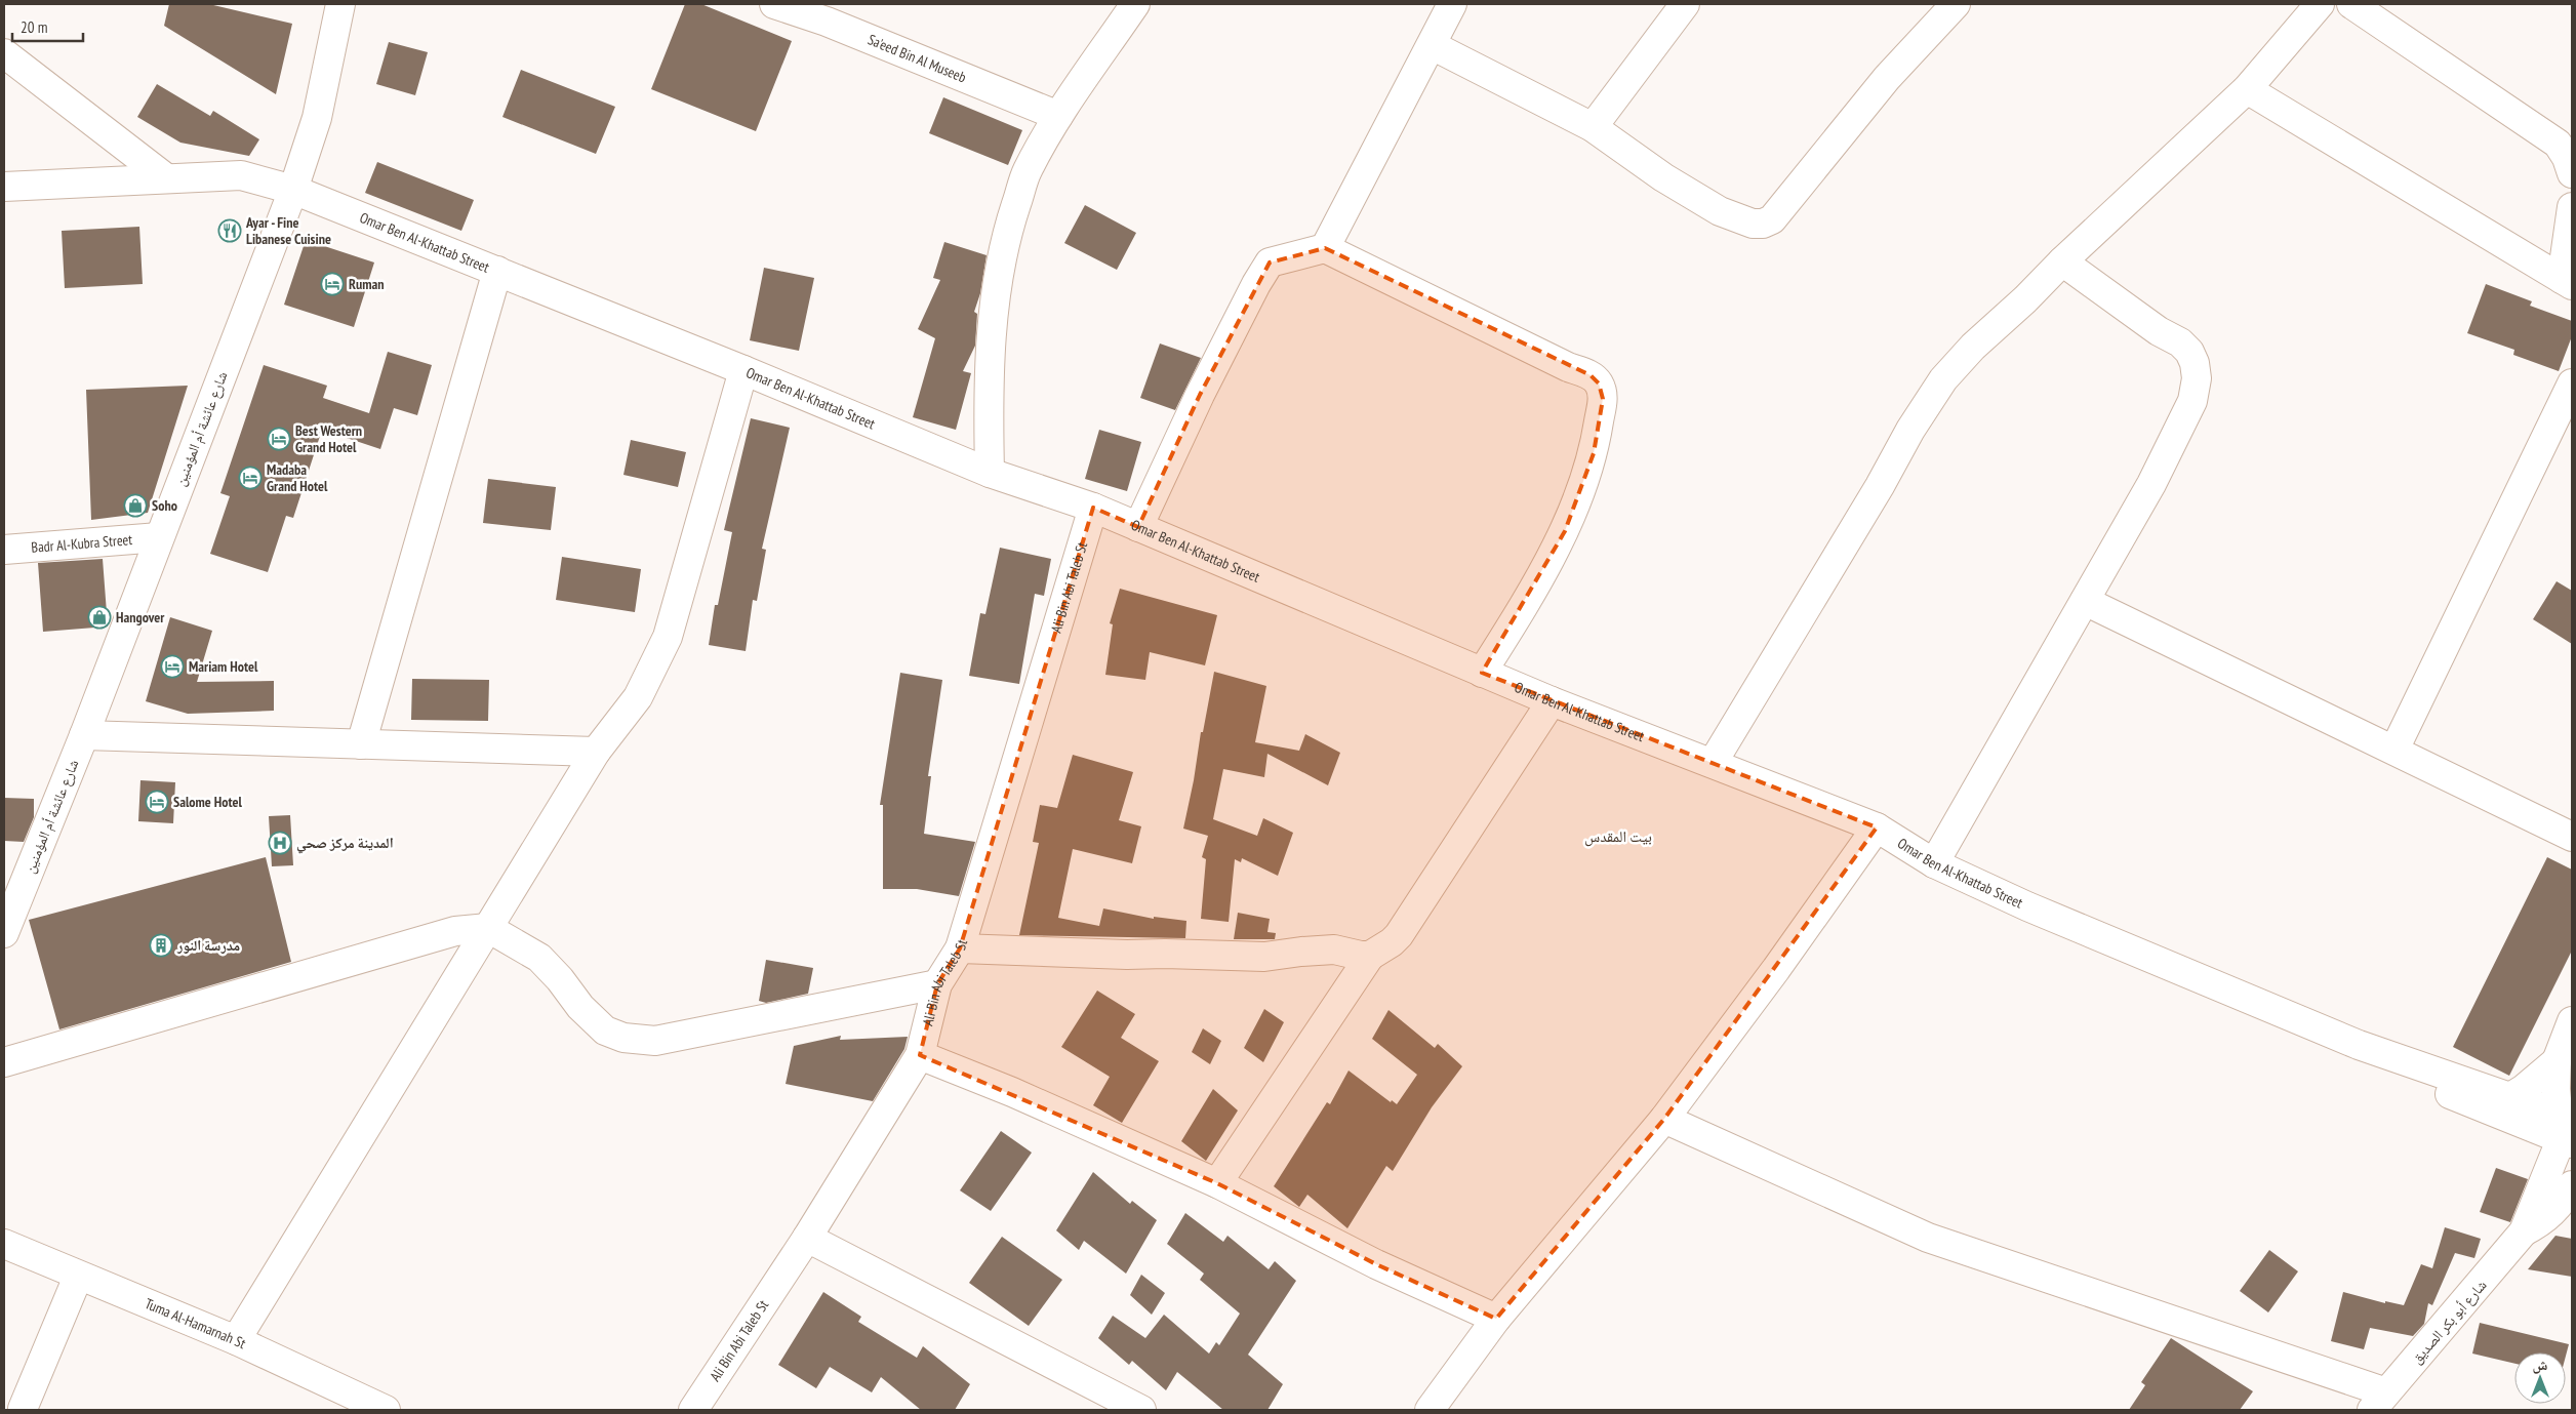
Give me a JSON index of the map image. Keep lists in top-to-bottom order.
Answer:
{
  "streets": {
    "street": [
      "Sa'eed Bin Al Museeb",
      "Omar Ben Al-Khattab Street",
      "شارع عائشة أم المؤمنين",
      "Badr Al-Kubra Street",
      "Ali Bin Abi Taleb St",
      "شارع أبو بكر الصديق",
      "Tuma Al-Hamarnah St"
    ]
  },
  "crossings": [
    ["Omar Ben Al-Khattab Street", "شارع عائشة أم المؤمنين"],
    ["Omar Ben Al-Khattab Street", "Ali Bin Abi Taleb St"],
    ["شارع عائشة أم المؤمنين", "Badr Al-Kubra Street"]
  ],
  "districts": ["بيت المقدس"],
  "places": {
    "restaurant": ["Ayar - Fine Libanese Cuisine"],
    "hotel": [
      "Ruman",
      "Best Western Grand Hotel",
      "Madaba Grand Hotel",
      "Mariam Hotel",
      "Salome Hotel"
    ],
    "shop": ["Soho", "Hangover"],
    "hospital": ["المدينة مركز صحي"],
    "building": ["مدرسة النور"]
  },
  "scale_bar": "20 m",
  "north": "top"
}
